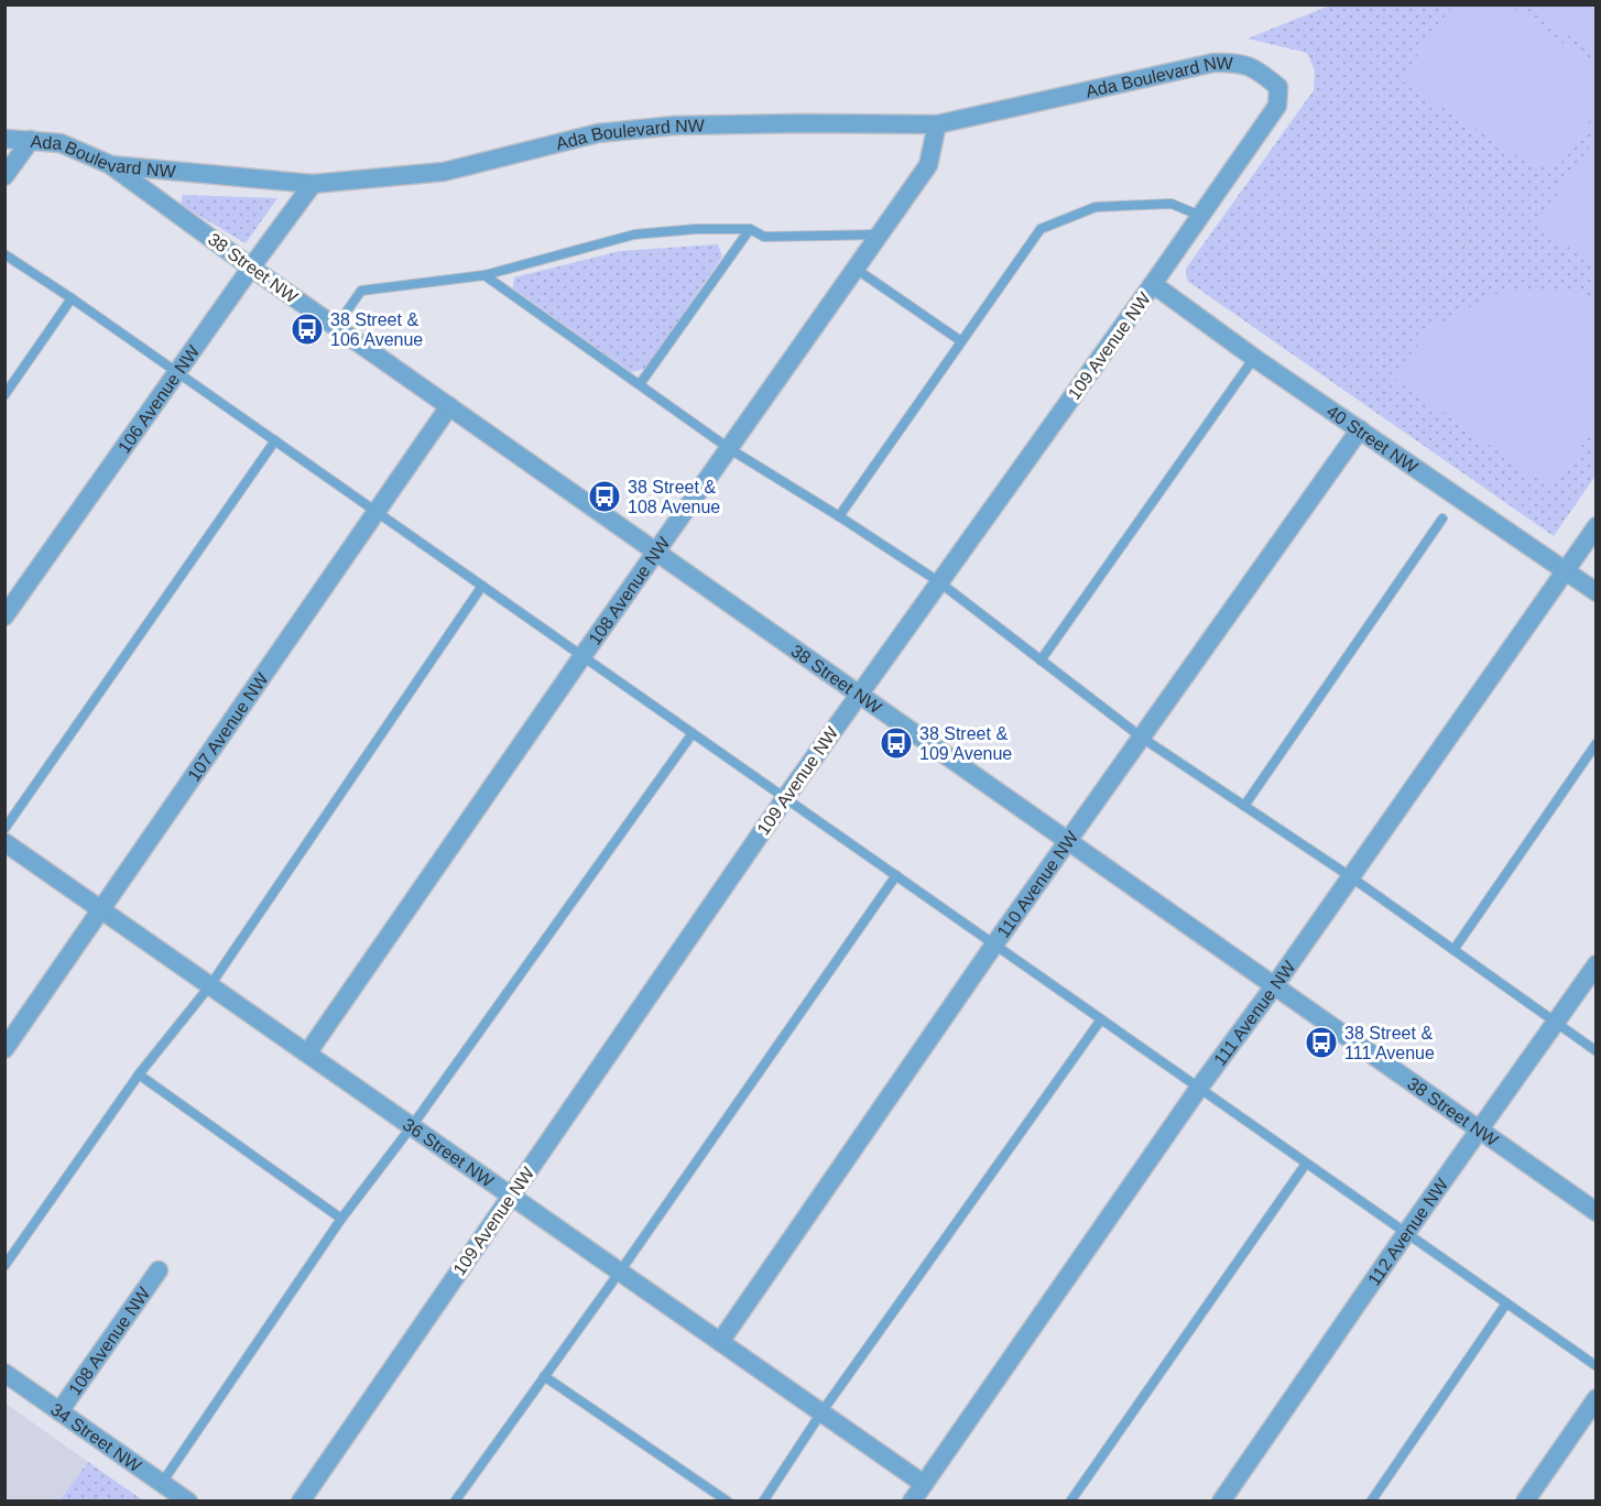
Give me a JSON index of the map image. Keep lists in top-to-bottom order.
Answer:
{
  "streets": {
    "street": [
      "Ada Boulevard NW",
      "38 Street NW",
      "109 Avenue NW",
      "106 Avenue NW",
      "40 Street NW",
      "108 Avenue NW",
      "107 Avenue NW",
      "110 Avenue NW",
      "111 Avenue NW",
      "36 Street NW",
      "112 Avenue NW",
      "34 Street NW"
    ]
  },
  "crossings": [
    ["Ada Boulevard NW", "38 Street NW"],
    ["Ada Boulevard NW", "109 Avenue NW"],
    ["Ada Boulevard NW", "106 Avenue NW"],
    ["Ada Boulevard NW", "108 Avenue NW"],
    ["38 Street NW", "109 Avenue NW"],
    ["38 Street NW", "106 Avenue NW"],
    ["38 Street NW", "108 Avenue NW"],
    ["38 Street NW", "107 Avenue NW"],
    ["38 Street NW", "110 Avenue NW"],
    ["38 Street NW", "111 Avenue NW"],
    ["38 Street NW", "112 Avenue NW"],
    ["109 Avenue NW", "40 Street NW"],
    ["109 Avenue NW", "36 Street NW"],
    ["40 Street NW", "110 Avenue NW"],
    ["40 Street NW", "111 Avenue NW"],
    ["108 Avenue NW", "36 Street NW"],
    ["108 Avenue NW", "34 Street NW"],
    ["107 Avenue NW", "36 Street NW"],
    ["110 Avenue NW", "36 Street NW"],
    ["111 Avenue NW", "36 Street NW"]
  ],
  "places": {
    "bus stop": [
      "38 Street & 106 Avenue",
      "38 Street & 108 Avenue",
      "38 Street & 109 Avenue",
      "38 Street & 111 Avenue"
    ]
  }
}
